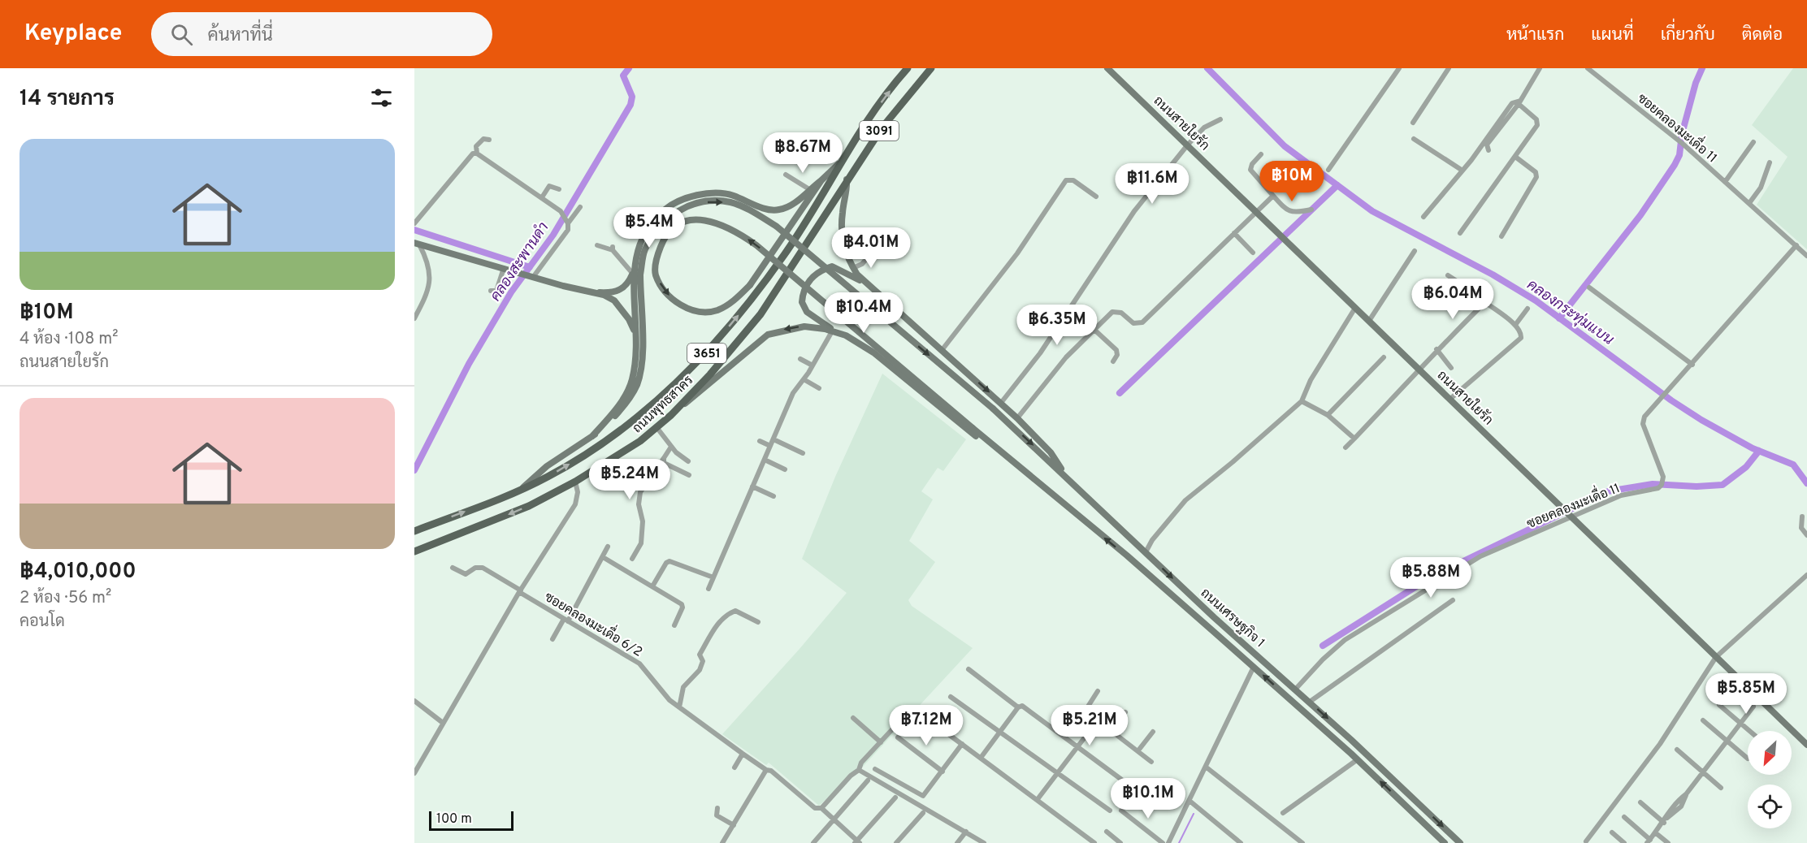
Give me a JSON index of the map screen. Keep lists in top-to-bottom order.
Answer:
{
  "streets": {
    "main road": [
      "ถนนสายใยรัก",
      "3091",
      "3651",
      "ถนนพุทธสาคร",
      "ถนนเศรษฐกิจ 1"
    ],
    "street": ["ซอยคลองมะเดื่อ 11", "ซอยคลองมะเดื่อ 6/2"]
  },
  "crossings": [
    ["ถนนสายใยรัก", "ซอยคลองมะเดื่อ 11"],
    ["ซอยคลองมะเดื่อ 11", "ถนนเศรษฐกิจ 1"],
    ["3091", "ถนนพุทธสาคร"],
    ["3091", "ถนนเศรษฐกิจ 1"]
  ],
  "water": ["คลองสะพานดำ", "คลองกระทุ่มแบน"],
  "scale_bar": "100 m",
  "north": "bottom left",
  "page": {
    "header": "Keyplace",
    "search": "ค้นหาที่นี่",
    "nav": [
      "หน้าแรก",
      "แผนที่",
      "เกี่ยวกับ",
      "ติดต่อ"
    ],
    "heading": "14 รายการ",
    "list": [
      {
        "name": "฿10M",
        "note": "4 ห้อง · 108 m² · ถนนสายใยรัก"
      },
      {
        "name": "฿4,010,000",
        "note": "2 ห้อง · 56 m² · คอนโด"
      }
    ],
    "price": [
      "฿8.67M",
      "฿10M",
      "฿11.6M",
      "฿5.4M",
      "฿4.01M",
      "฿6.04M",
      "฿10.4M",
      "฿6.35M",
      "฿5.24M",
      "฿5.88M",
      "฿5.85M",
      "฿7.12M",
      "฿5.21M",
      "฿10.1M"
    ],
    "scale": "100 m"
  }
}
